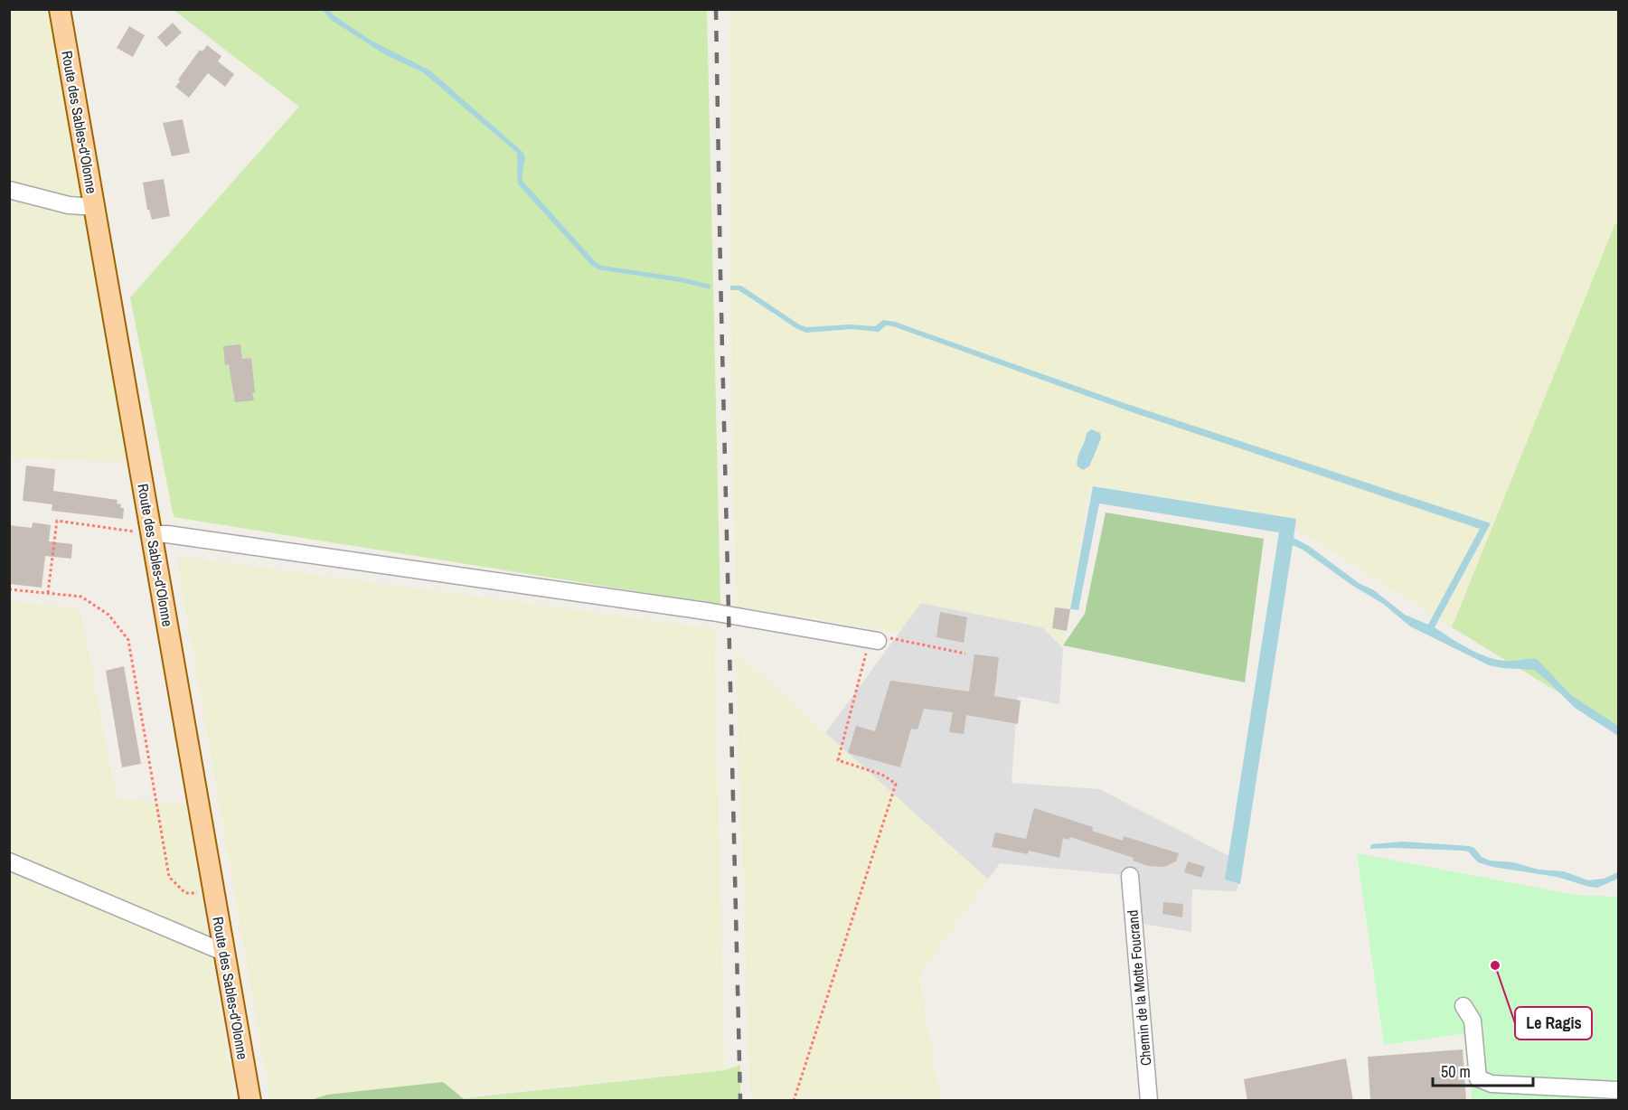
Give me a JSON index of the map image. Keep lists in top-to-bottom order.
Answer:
{
  "streets": {
    "main road": ["Route des Sables-d'Olonne"],
    "street": ["Chemin de la Motte Foucrand"]
  },
  "places": ["Le Ragis"],
  "scale_bar": "50 m"
}
